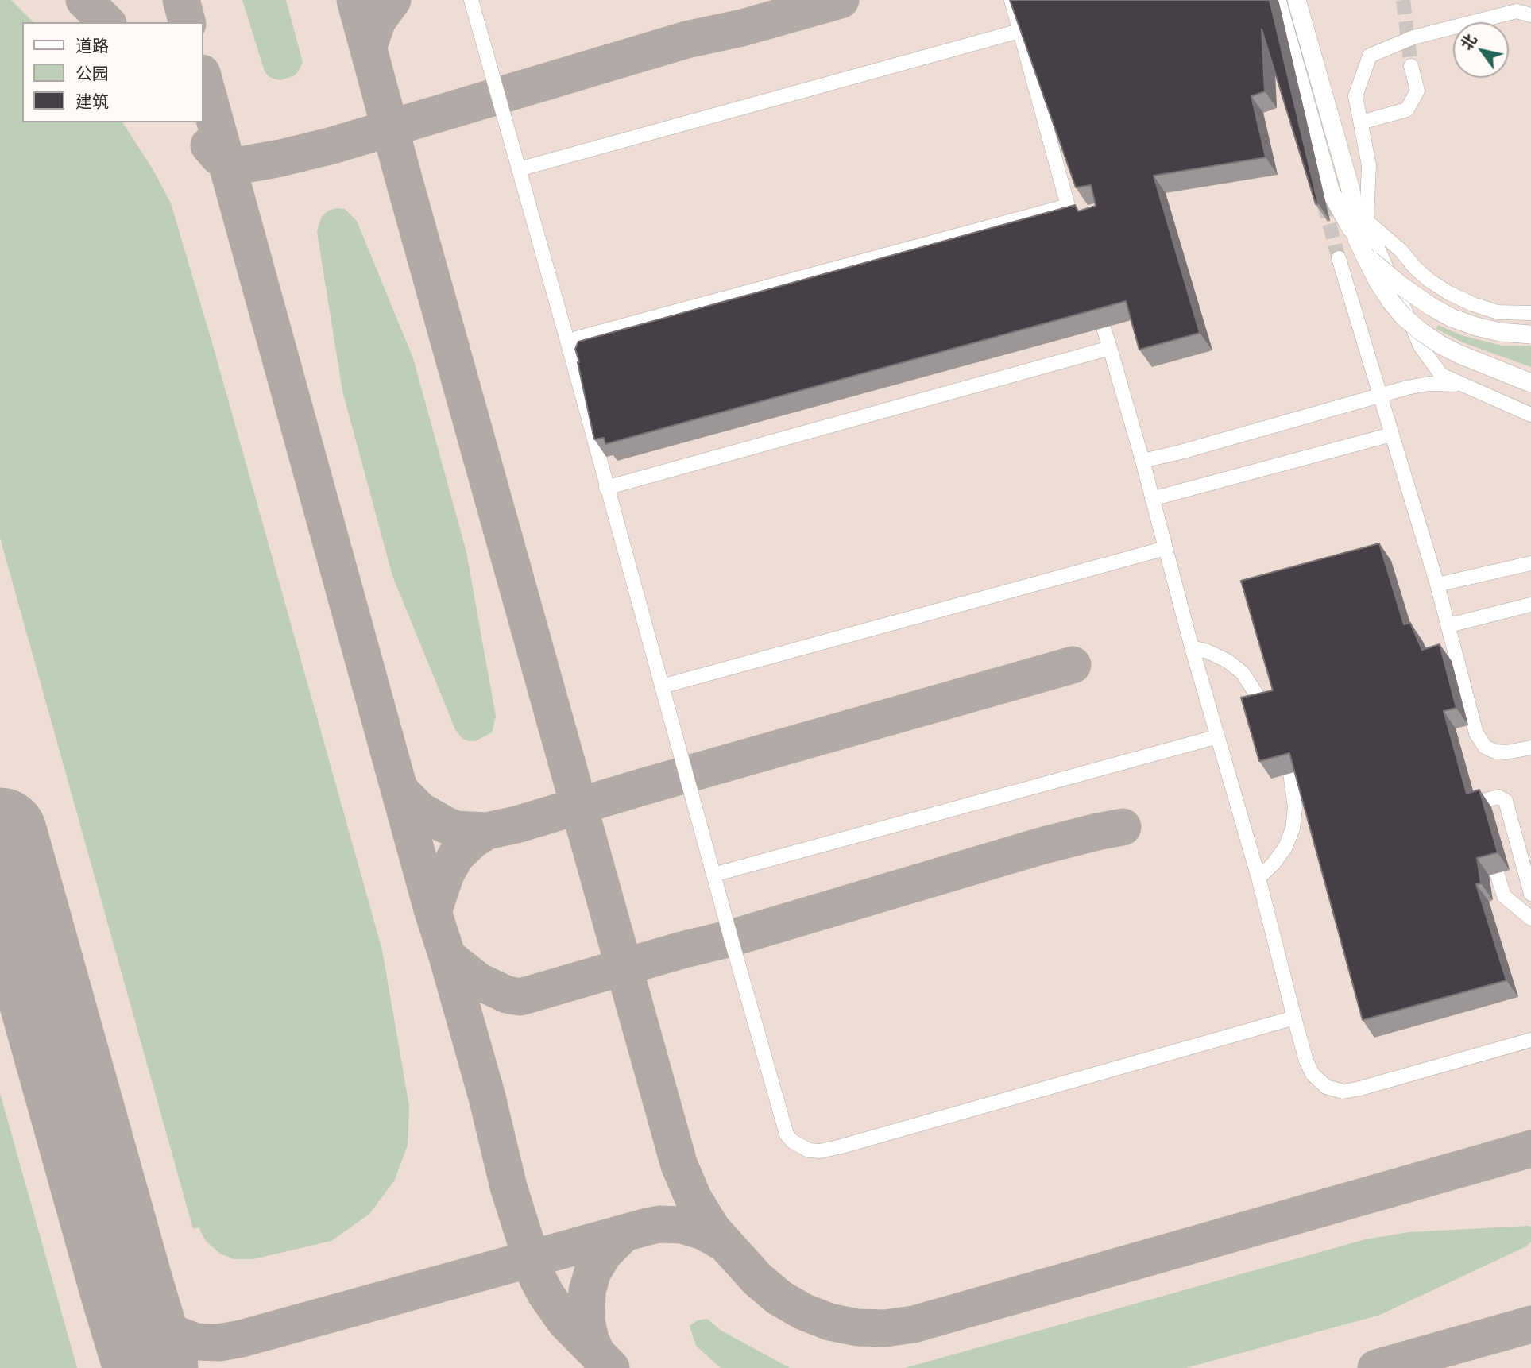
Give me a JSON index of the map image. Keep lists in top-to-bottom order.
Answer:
{
  "legend": ["道路", "公园", "建筑"],
  "north": "top left"
}
